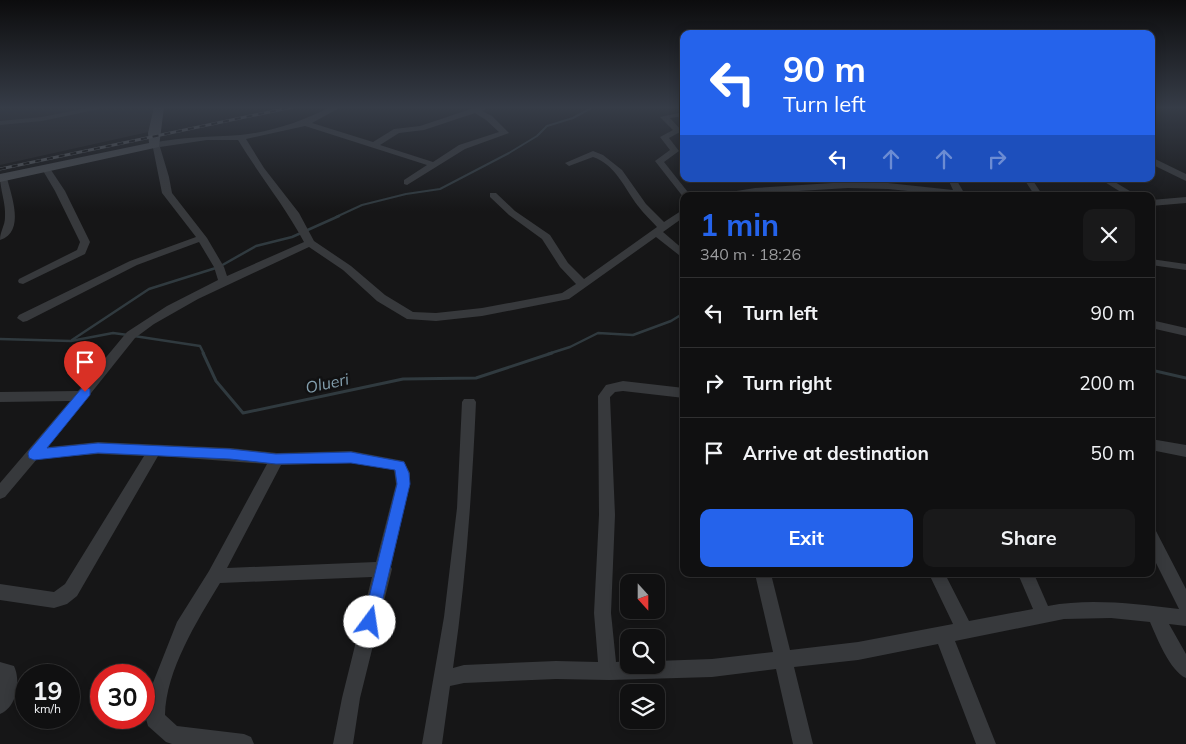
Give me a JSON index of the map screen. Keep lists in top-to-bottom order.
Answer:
{
  "water": ["Olueri"],
  "north": "bottom",
  "page": {
    "turn": ["90 m", "Turn left"],
    "heading": ["1 min", "340 m · 18:26"],
    "list": [
      {
        "name": "Turn left",
        "value": "90 m"
      },
      {
        "name": "Turn right",
        "value": "200 m"
      },
      {
        "name": "Arrive at destination",
        "value": "50 m"
      }
    ],
    "buttons": ["Exit", "Share"],
    "speed": "19 km/h",
    "limit": "30"
  }
}
